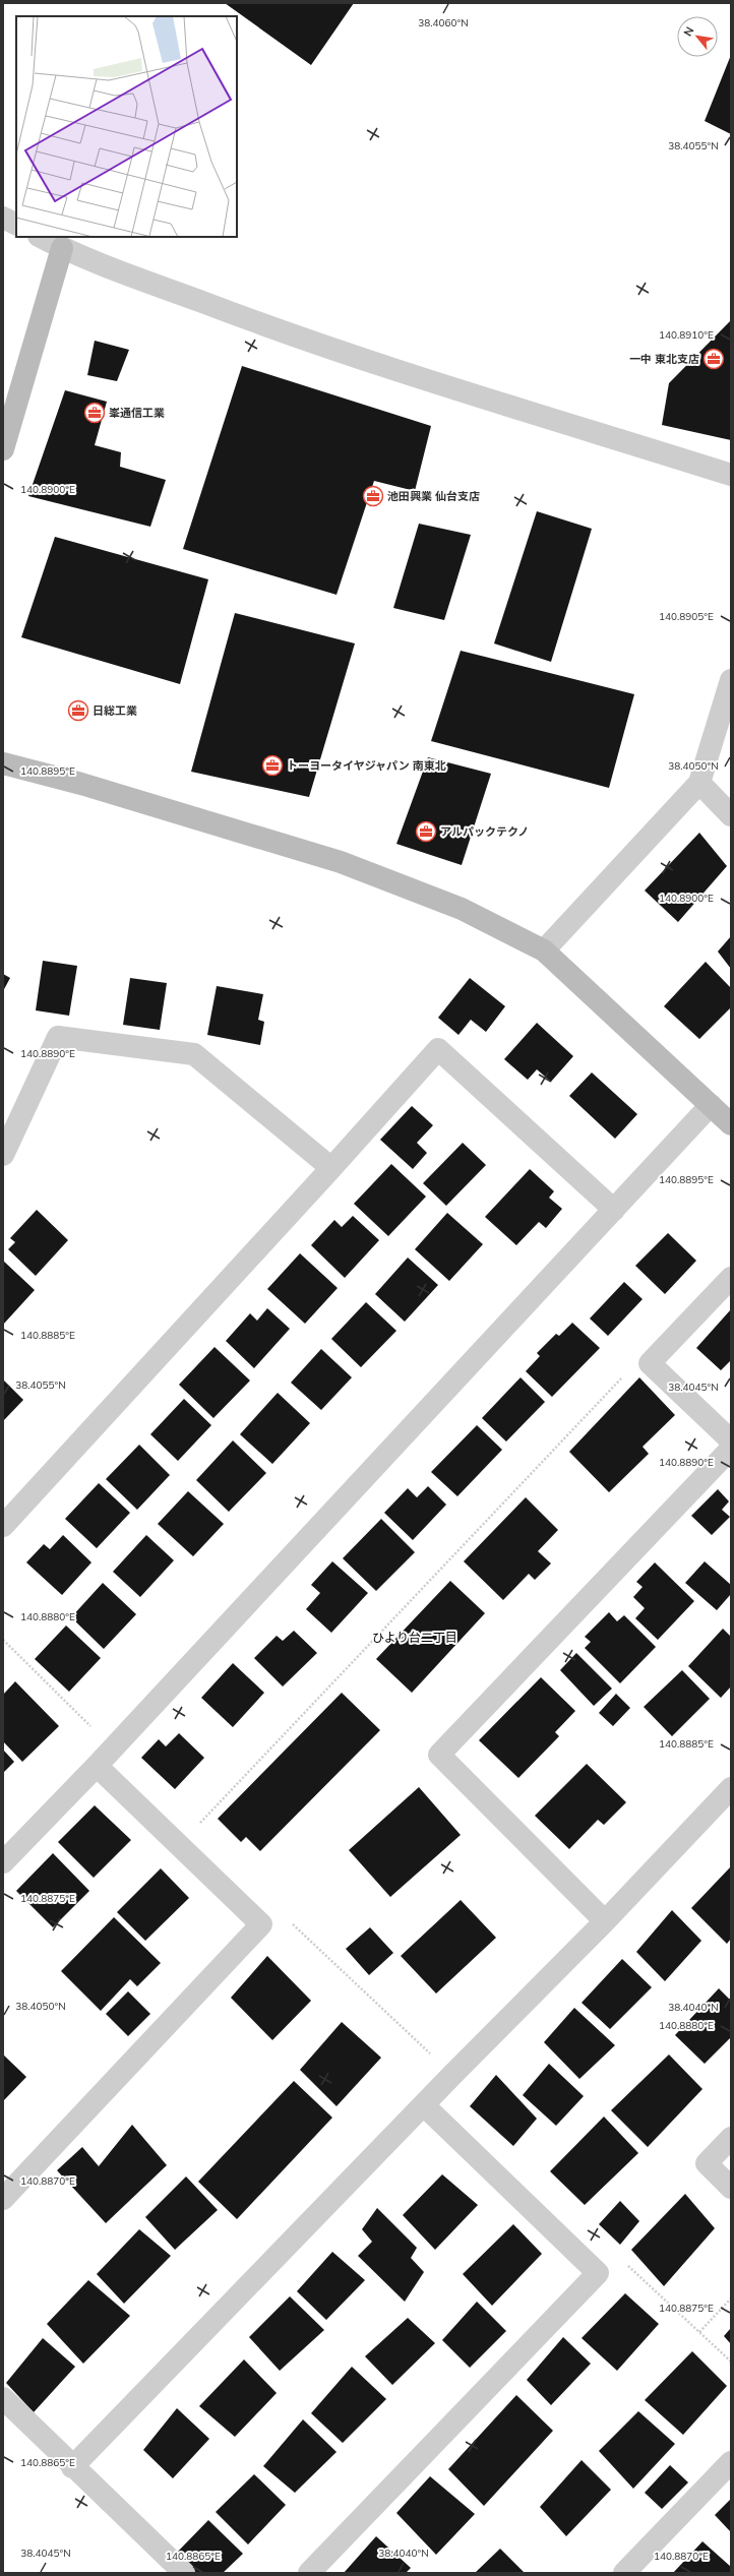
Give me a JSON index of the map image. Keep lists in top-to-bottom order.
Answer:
{
  "districts": ["ひより台二丁目"],
  "places": {
    "office": [
      "一中 東北支店",
      "峯通信工業",
      "池田興業 仙台支店",
      "日総工業",
      "トーヨータイヤジャパン 南東北",
      "アルパックテクノ"
    ]
  },
  "north": "top left",
  "coordinates": [
    "38.4060°N",
    "38.4055°N",
    "140.8910°E",
    "140.8900°E",
    "140.8905°E",
    "38.4050°N",
    "140.8895°E",
    "140.8890°E",
    "140.8885°E",
    "38.4045°N",
    "140.8880°E",
    "140.8875°E",
    "38.4040°N",
    "140.8870°E",
    "140.8865°E"
  ]
}
